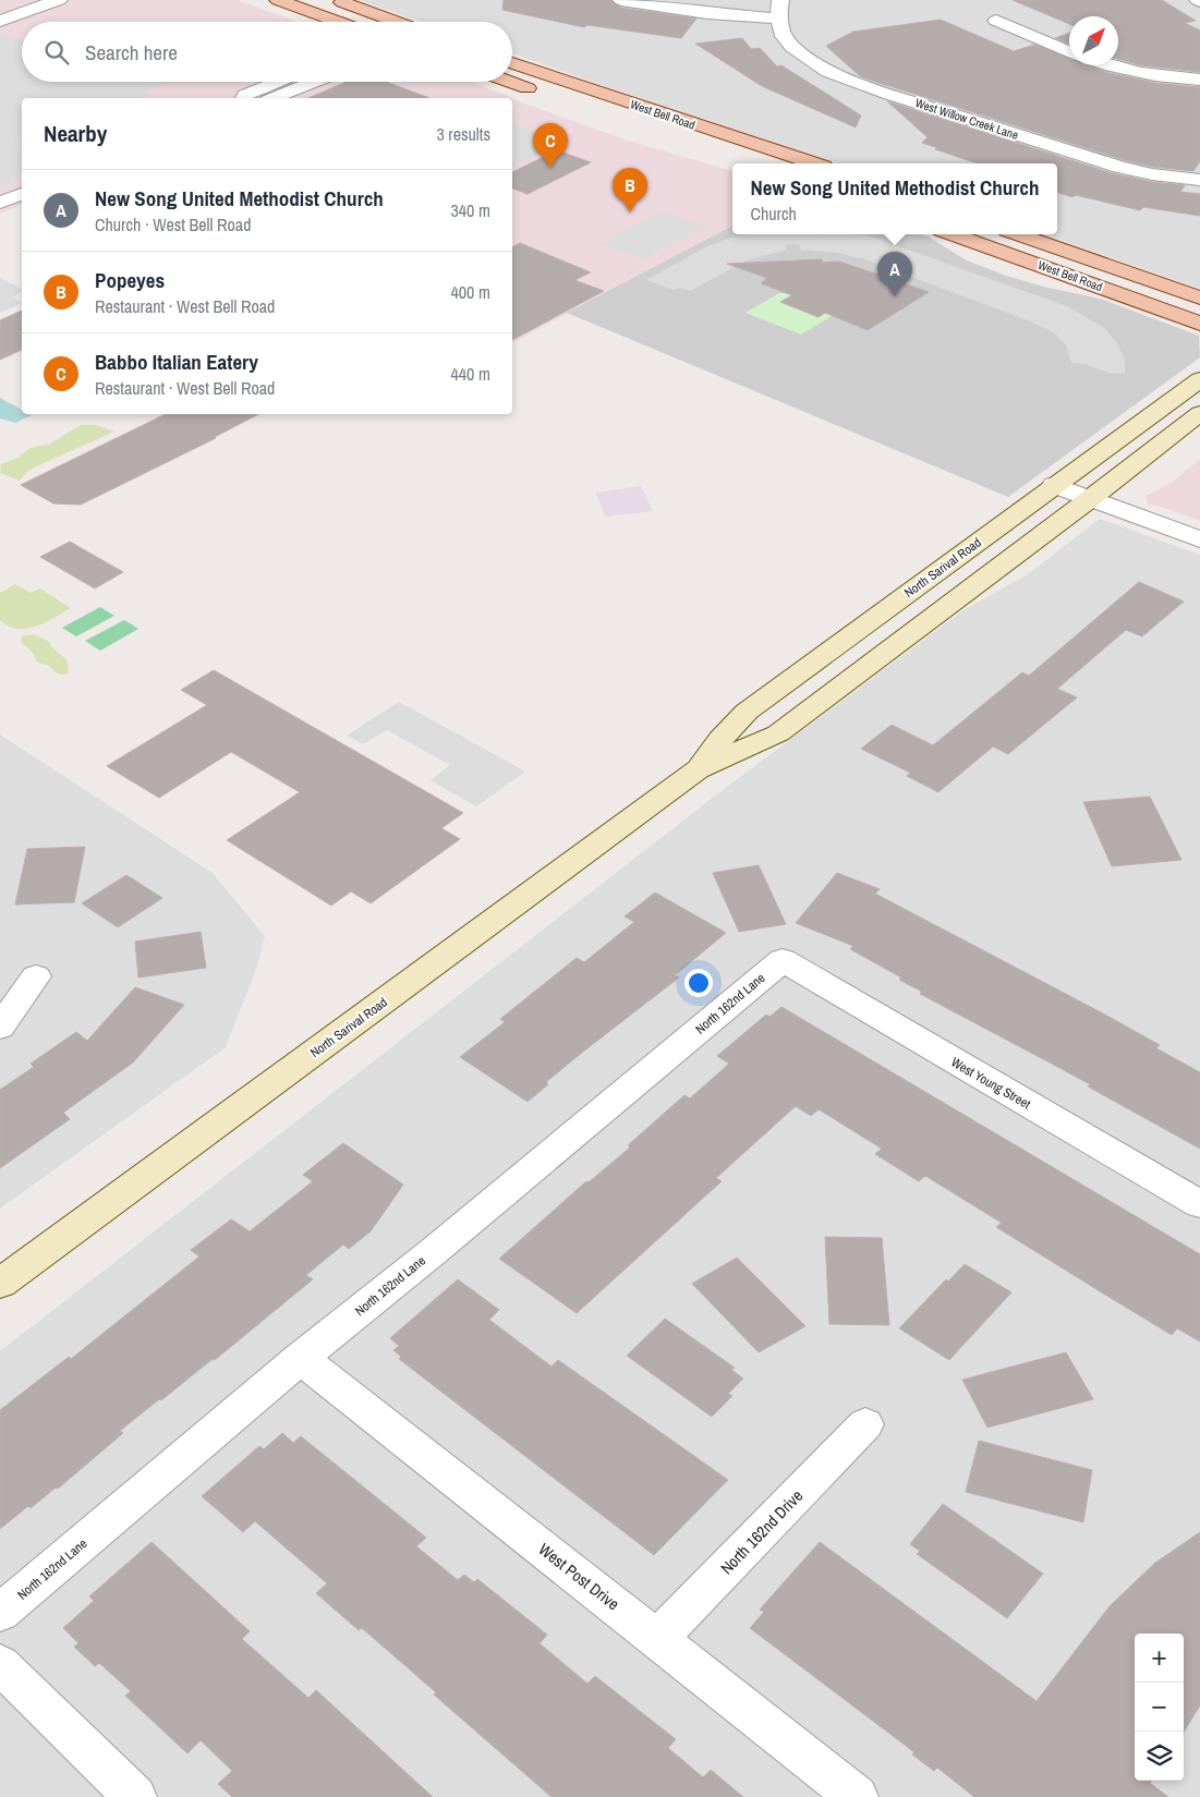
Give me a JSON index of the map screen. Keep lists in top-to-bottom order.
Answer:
{
  "streets": {
    "main road": ["West Bell Road", "North Sarival Road"],
    "street": [
      "West Willow Creek Lane",
      "North 162nd Lane",
      "West Young Street",
      "North 162nd Drive",
      "West Post Drive"
    ]
  },
  "crossings": [
    ["North 162nd Lane", "West Young Street"],
    ["North 162nd Lane", "West Post Drive"],
    ["North 162nd Drive", "West Post Drive"]
  ],
  "north": "top right",
  "page": {
    "search": "Search here",
    "heading": ["Nearby", "3 results"],
    "pins": ["C", "B", "A"],
    "popup": ["New Song United Methodist Church", "Church"],
    "list": [
      {
        "mark": "A",
        "name": "New Song United Methodist Church",
        "note": "Church · West Bell Road",
        "value": "340 m"
      },
      {
        "mark": "B",
        "name": "Popeyes",
        "note": "Restaurant · West Bell Road",
        "value": "400 m"
      },
      {
        "mark": "C",
        "name": "Babbo Italian Eatery",
        "note": "Restaurant · West Bell Road",
        "value": "440 m"
      }
    ],
    "map_buttons": ["+", "−"]
  }
}
